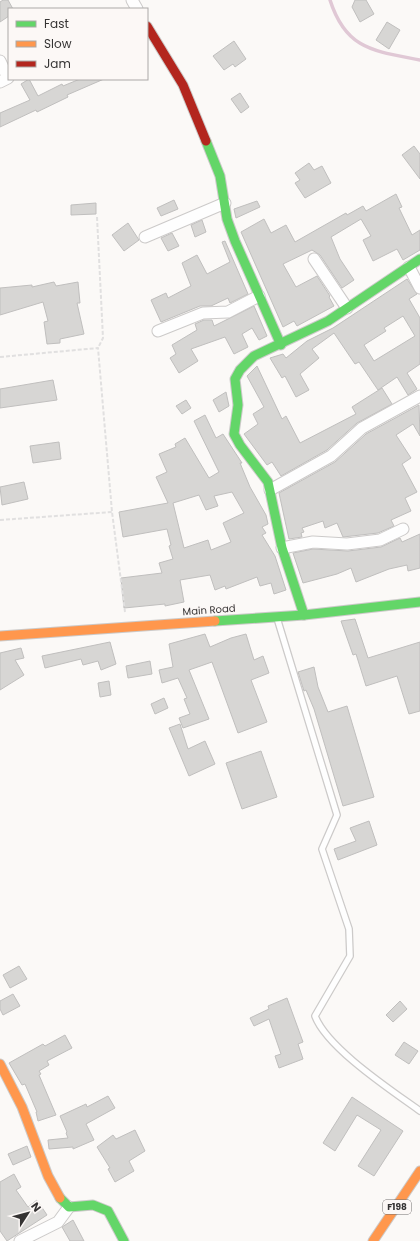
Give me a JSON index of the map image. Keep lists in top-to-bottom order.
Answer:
{
  "streets": {
    "street": ["Main Road", "F198"]
  },
  "legend": ["Fast", "Slow", "Jam"],
  "north": "top right"
}
